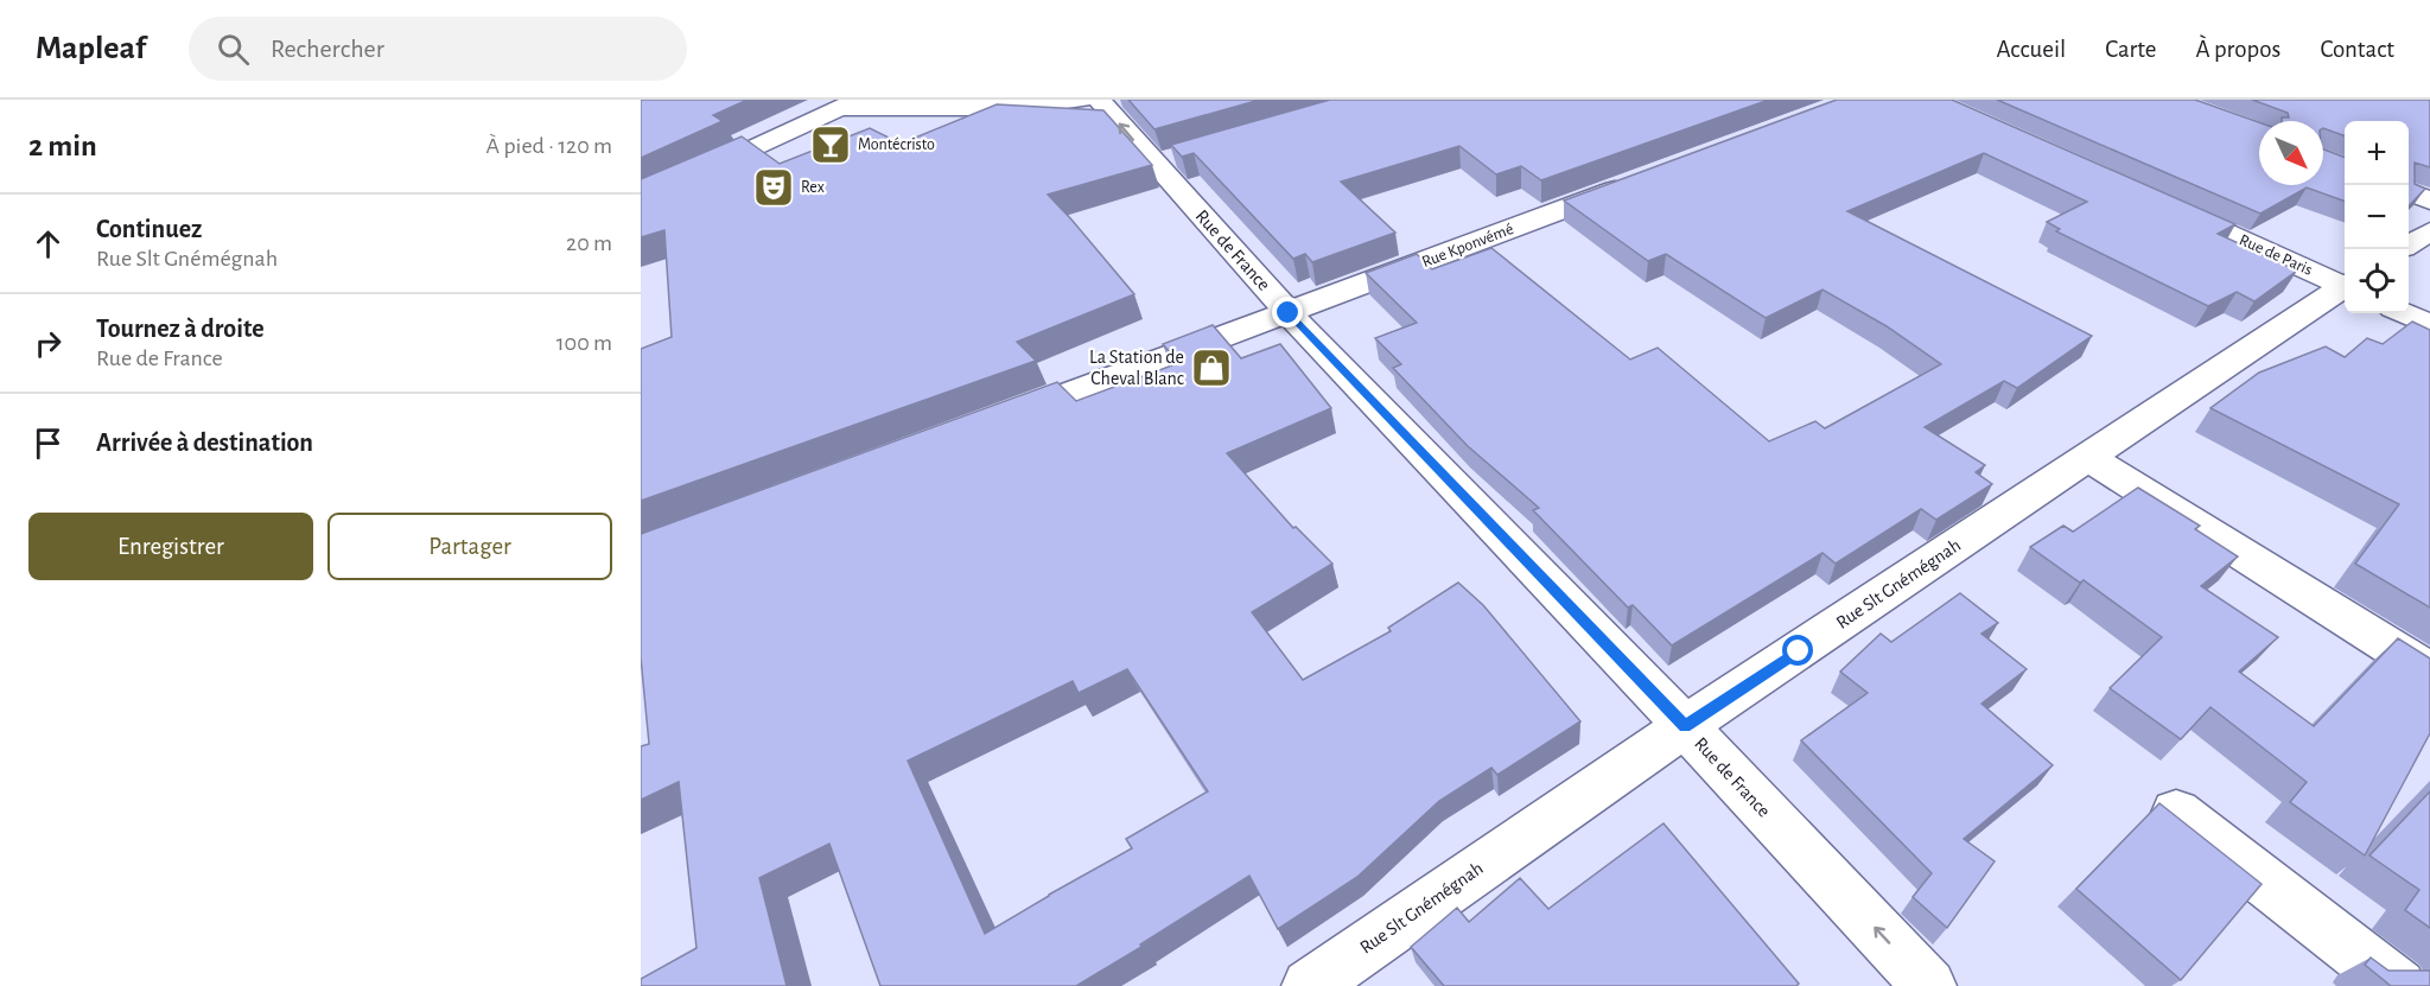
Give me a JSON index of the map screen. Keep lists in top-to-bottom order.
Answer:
{
  "streets": {
    "street": [
      "Rue Kponvémé",
      "Rue de France",
      "Rue de Paris",
      "Rue Slt Gnémégnah"
    ]
  },
  "crossings": [
    ["Rue Kponvémé", "Rue de France"],
    ["Rue de France", "Rue Slt Gnémégnah"]
  ],
  "one_way": ["Rue de France"],
  "places": {
    "bar": ["Montécristo"],
    "theatre": ["Rex"],
    "shop": ["La Station de Cheval Blanc"]
  },
  "north": "bottom right",
  "page": {
    "header": "Mapleaf",
    "search": "Rechercher",
    "nav": [
      "Accueil",
      "Carte",
      "À propos",
      "Contact"
    ],
    "heading": ["2 min", "À pied · 120 m"],
    "map_buttons": ["+", "−"],
    "list": [
      ["Continuez", "Rue Slt Gnémégnah", "20 m"],
      ["Tournez à droite", "Rue de France", "100 m"],
      "Arrivée à destination"
    ],
    "buttons": ["Enregistrer", "Partager"]
  }
}
